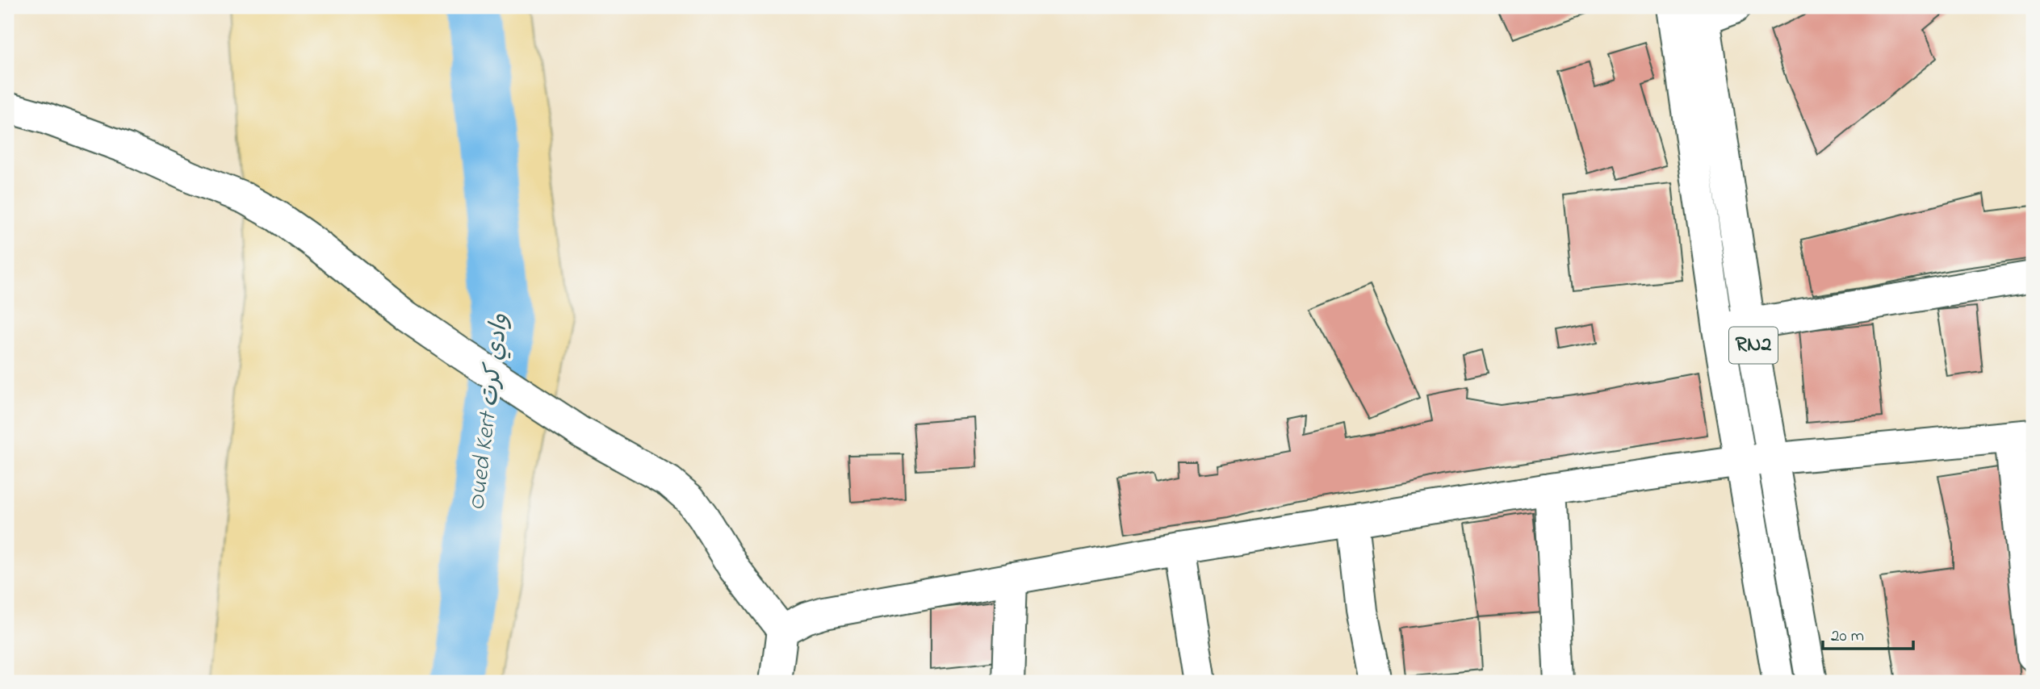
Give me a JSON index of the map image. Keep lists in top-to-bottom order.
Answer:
{
  "streets": {
    "street": ["RN2"]
  },
  "water": ["Oued Kert وادي كرت"],
  "scale_bar": "20 m"
}
